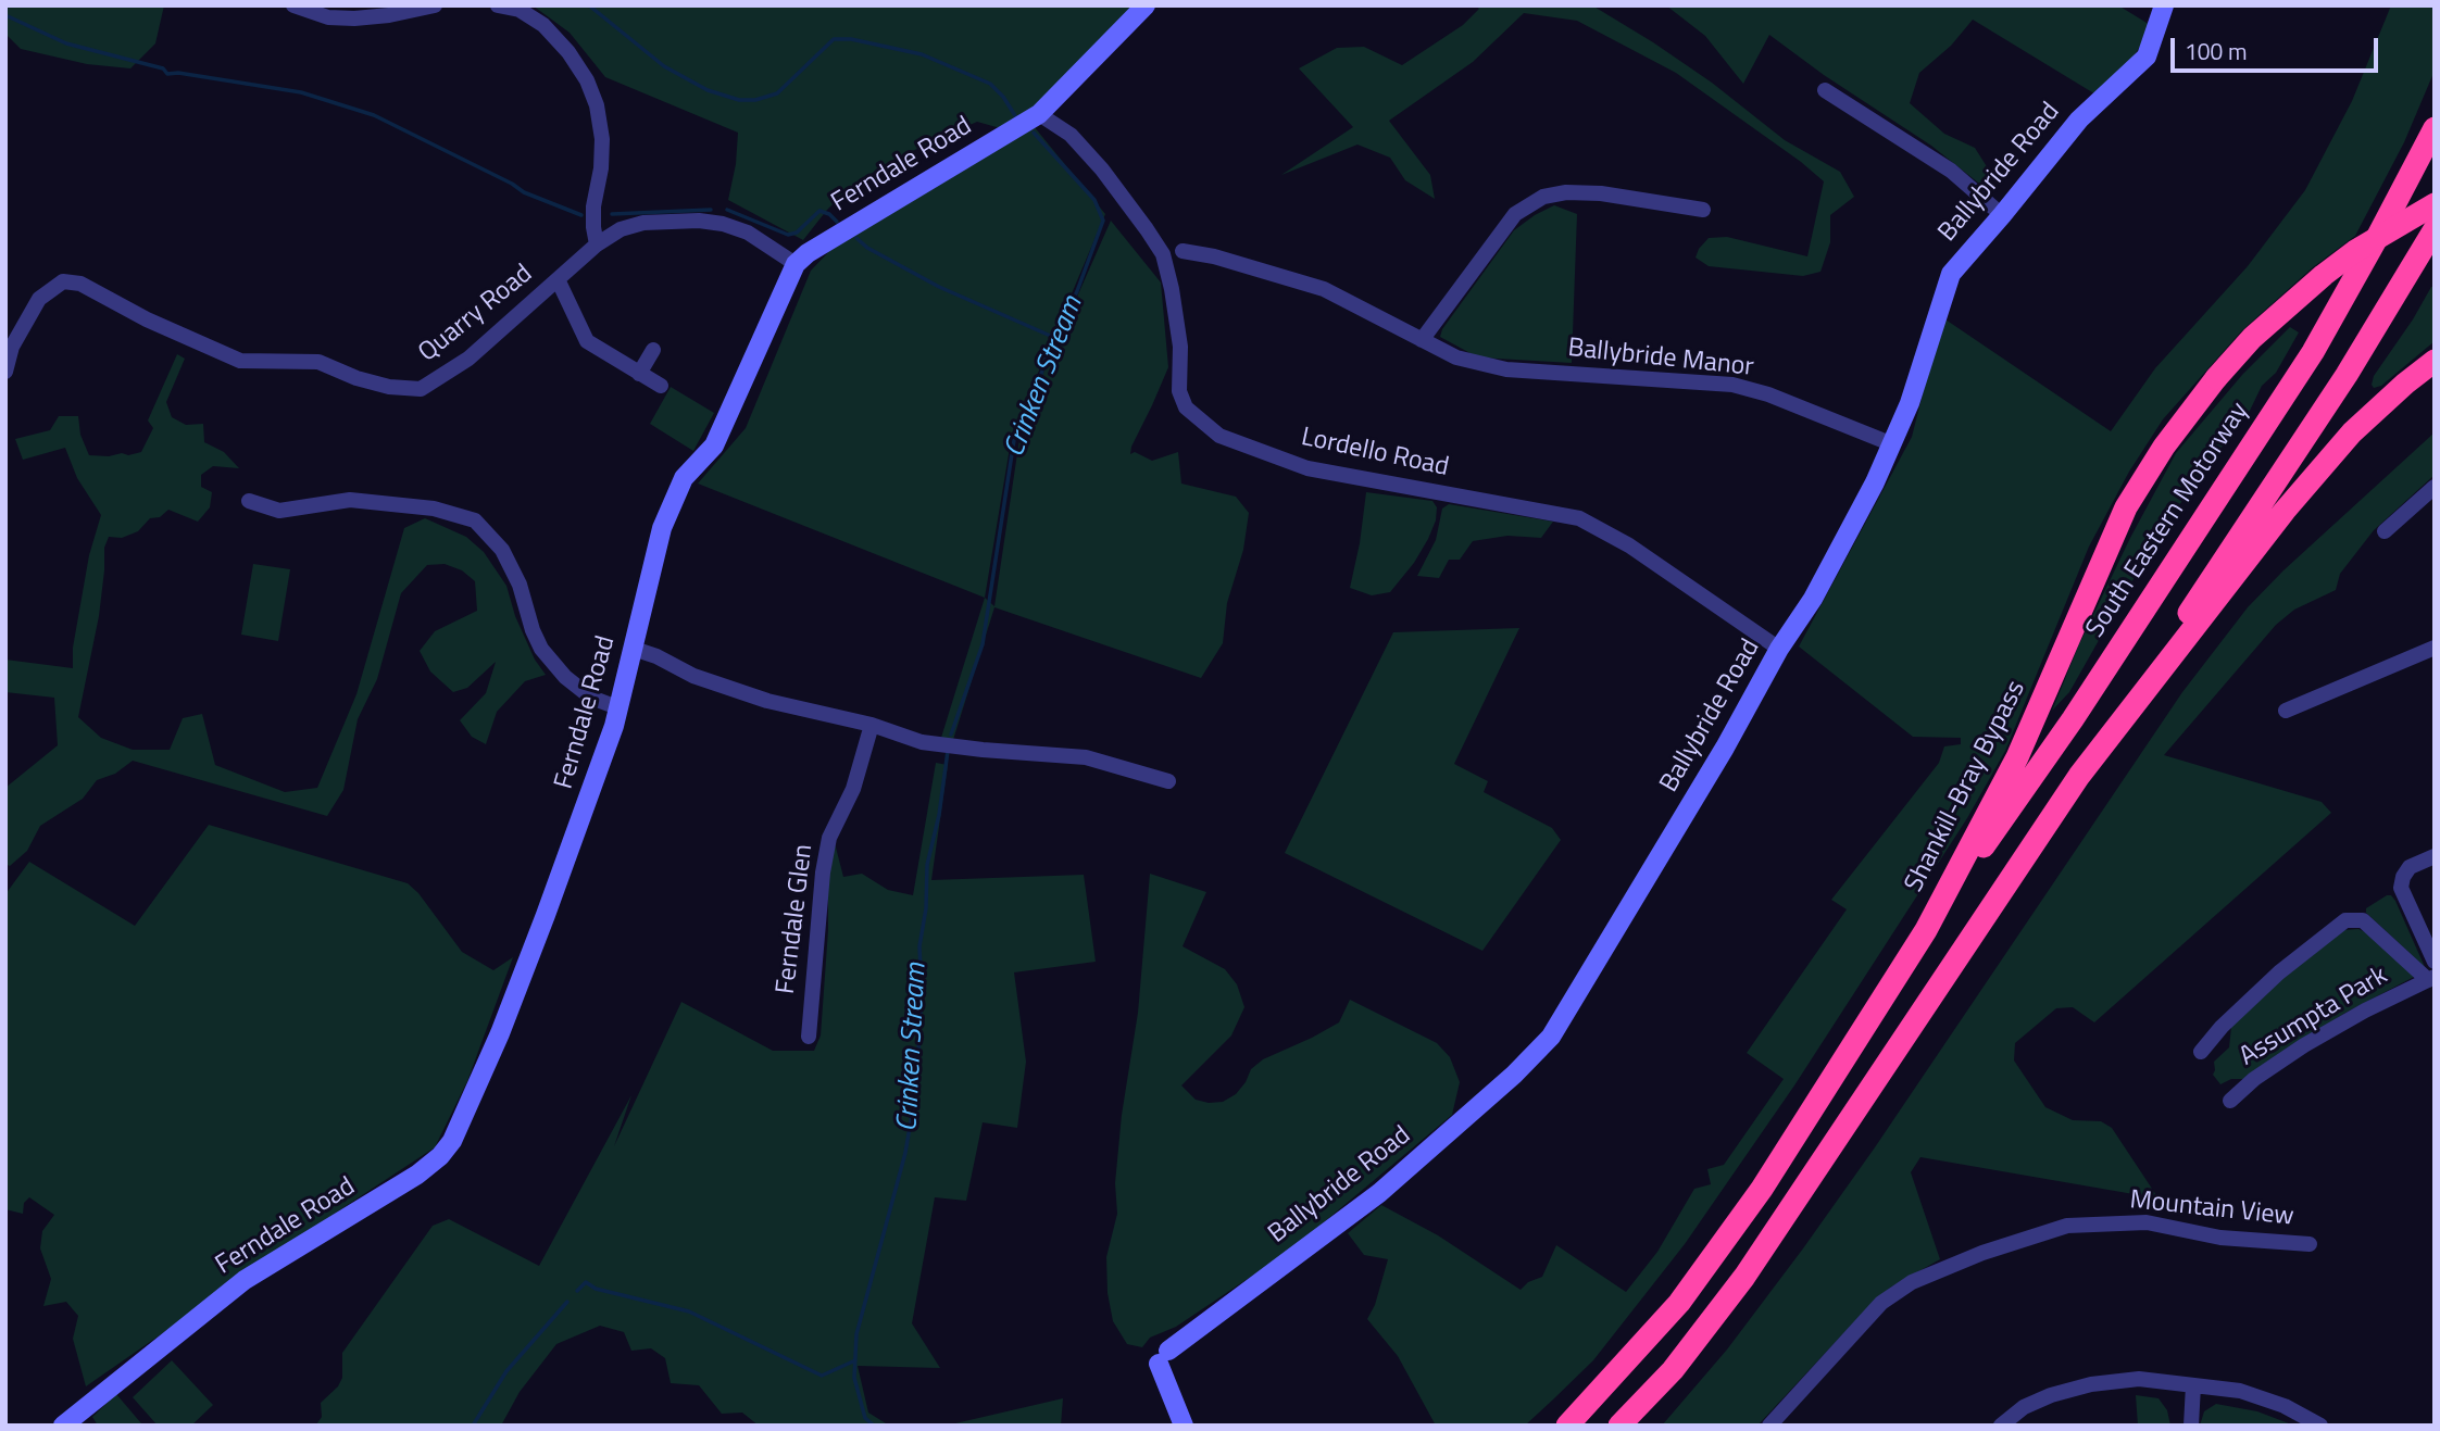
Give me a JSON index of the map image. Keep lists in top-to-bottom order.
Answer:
{
  "streets": {
    "highway": ["South Eastern Motorway", "Shankill-Bray Bypass"],
    "street": [
      "Ferndale Road",
      "Ballybride Road",
      "Quarry Road",
      "Ballybride Manor",
      "Lordello Road",
      "Ferndale Glen",
      "Assumpta Park",
      "Mountain View"
    ]
  },
  "crossings": [
    ["Ferndale Road", "Quarry Road"],
    ["Ferndale Road", "Lordello Road"],
    ["Ballybride Road", "Ballybride Manor"],
    ["Ballybride Road", "Lordello Road"],
    ["South Eastern Motorway", "Shankill-Bray Bypass"]
  ],
  "water": ["Crinken Stream"],
  "scale_bar": "100 m"
}
